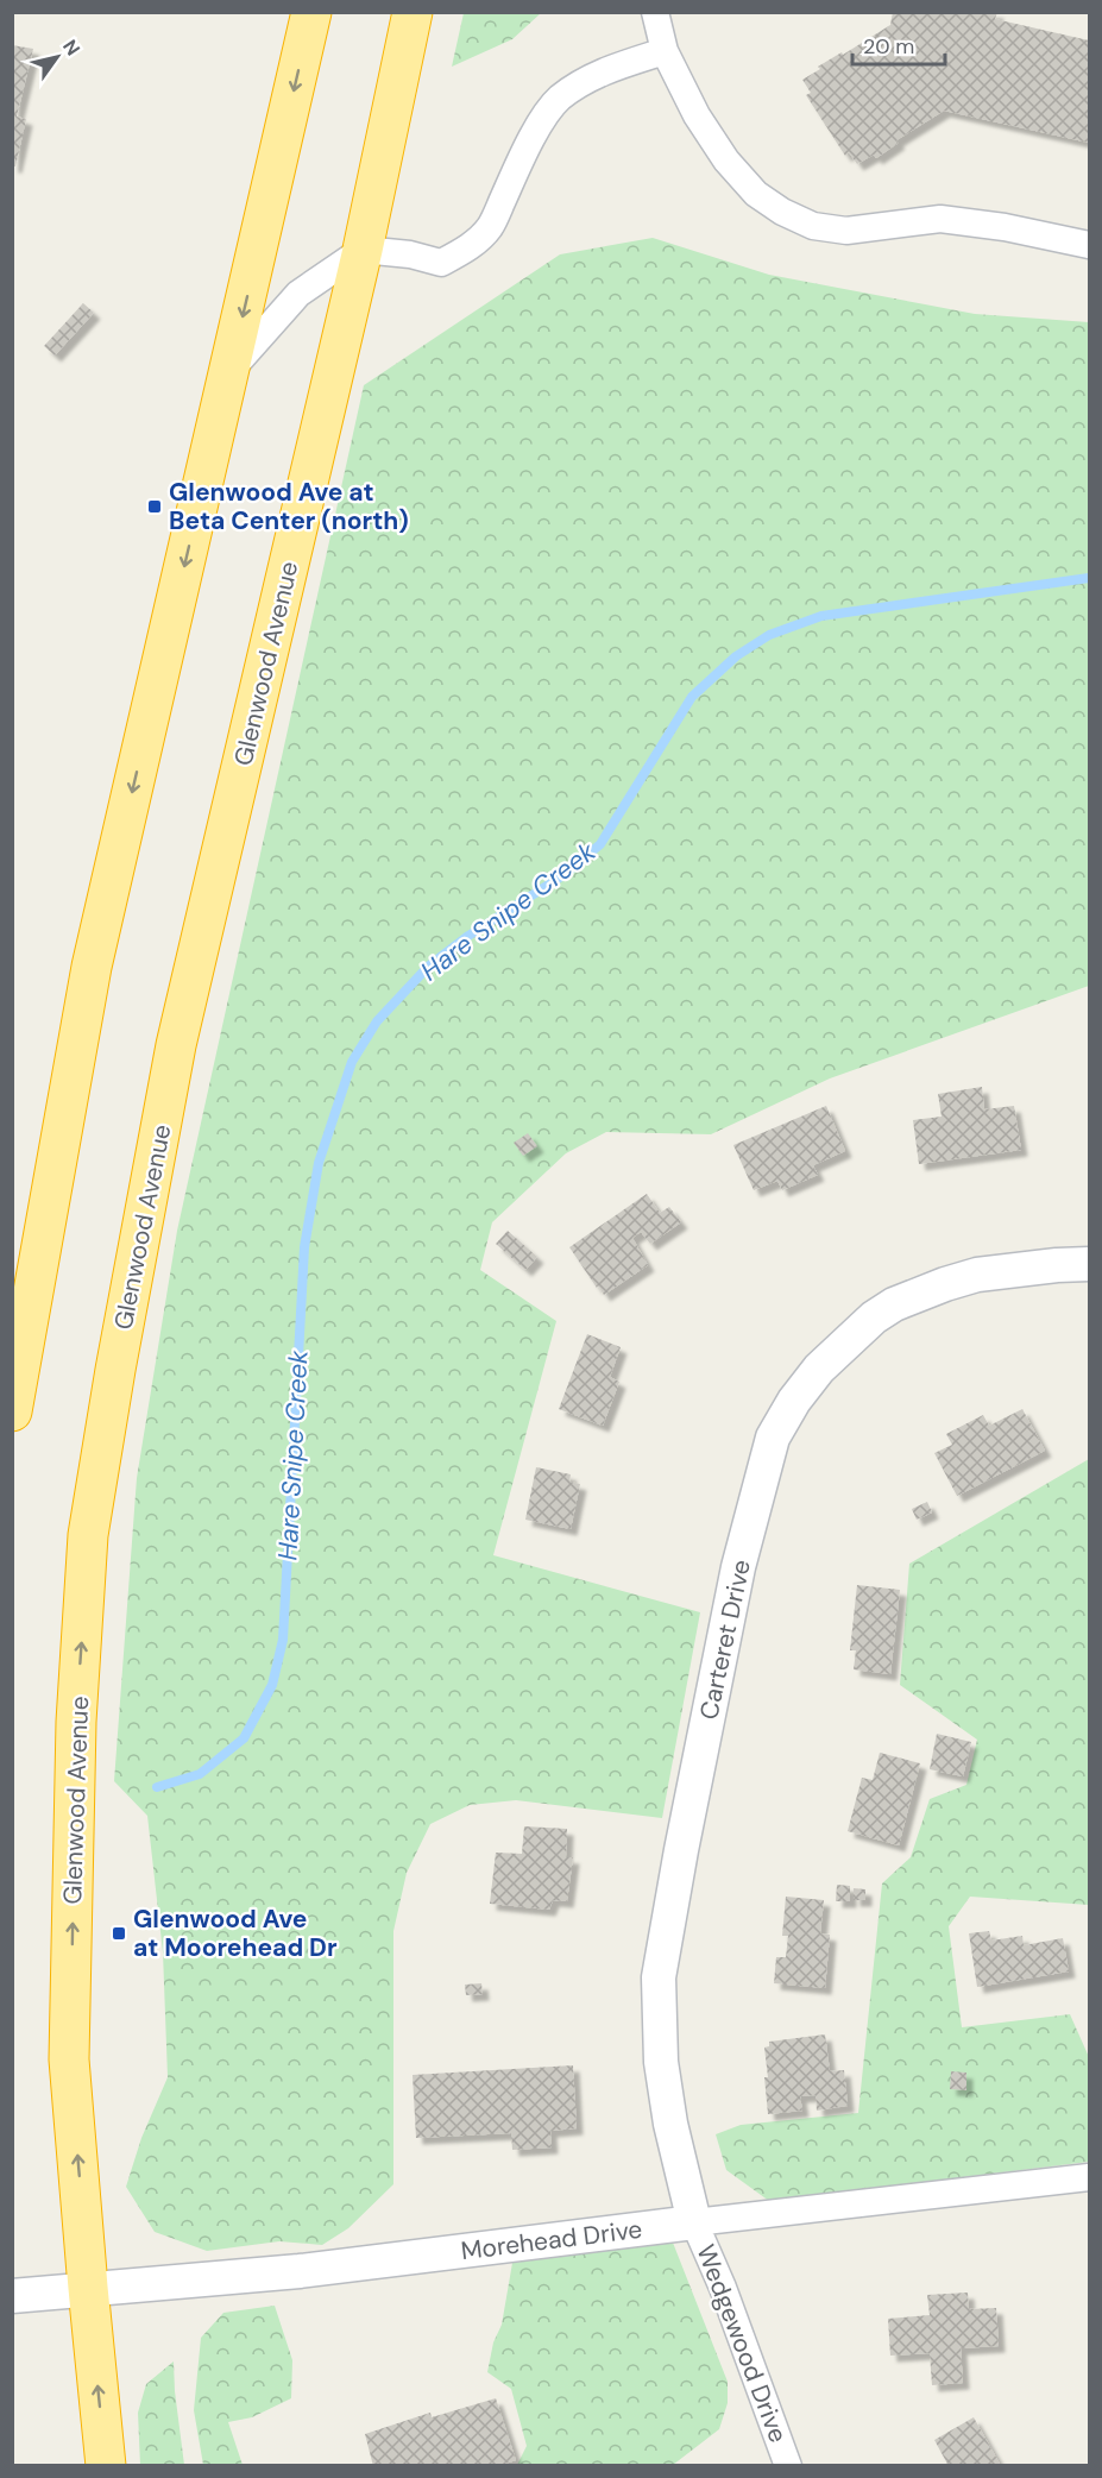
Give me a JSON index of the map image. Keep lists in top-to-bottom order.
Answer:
{
  "streets": {
    "highway": ["Glenwood Avenue"],
    "street": ["Carteret Drive", "Morehead Drive", "Wedgewood Drive"]
  },
  "crossings": [
    ["Glenwood Avenue", "Morehead Drive"],
    ["Carteret Drive", "Morehead Drive"],
    ["Carteret Drive", "Wedgewood Drive"],
    ["Morehead Drive", "Wedgewood Drive"]
  ],
  "water": ["Hare Snipe Creek"],
  "places": {
    "transit": ["Glenwood Ave at Beta Center (north)", "Glenwood Ave at Moorehead Dr"]
  },
  "scale_bar": "20 m",
  "north": "top right"
}
